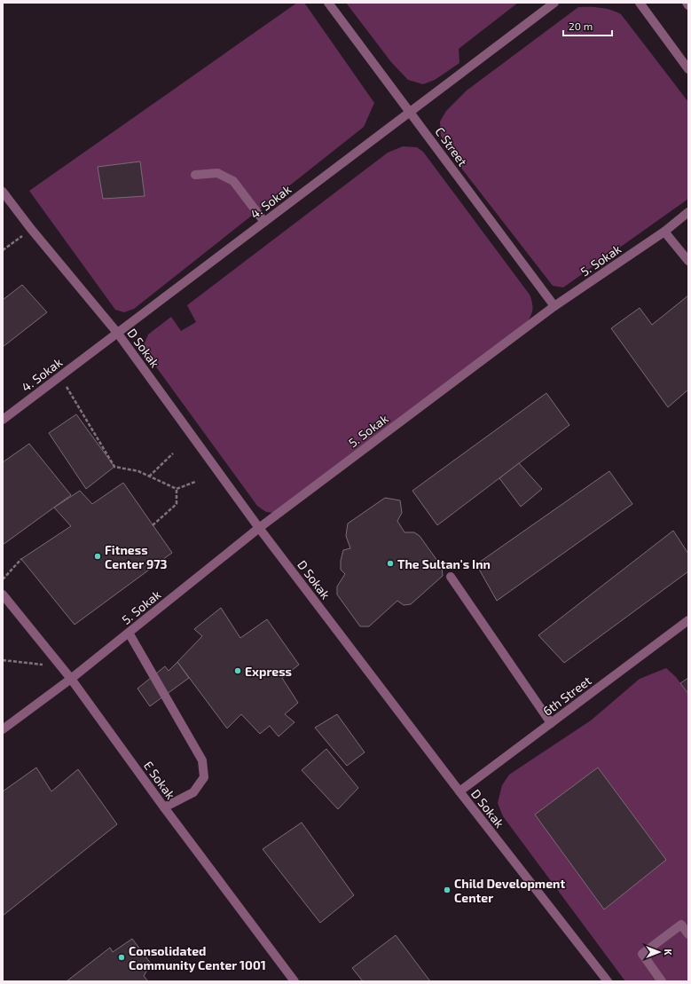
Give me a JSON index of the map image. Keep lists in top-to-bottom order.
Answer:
{
  "streets": {
    "lane": [
      "C Street",
      "4. Sokak",
      "5. Sokak",
      "D Sokak",
      "6th Street",
      "E Sokak"
    ]
  },
  "crossings": [
    ["C Street", "4. Sokak"],
    ["C Street", "5. Sokak"],
    ["4. Sokak", "D Sokak"],
    ["5. Sokak", "D Sokak"],
    ["5. Sokak", "E Sokak"],
    ["D Sokak", "6th Street"]
  ],
  "places": [
    "Fitness Center 973",
    "The Sultan's Inn",
    "Express",
    "Child Development Center",
    "Consolidated Community Center 1001"
  ],
  "scale_bar": "20 m",
  "north": "right"
}
